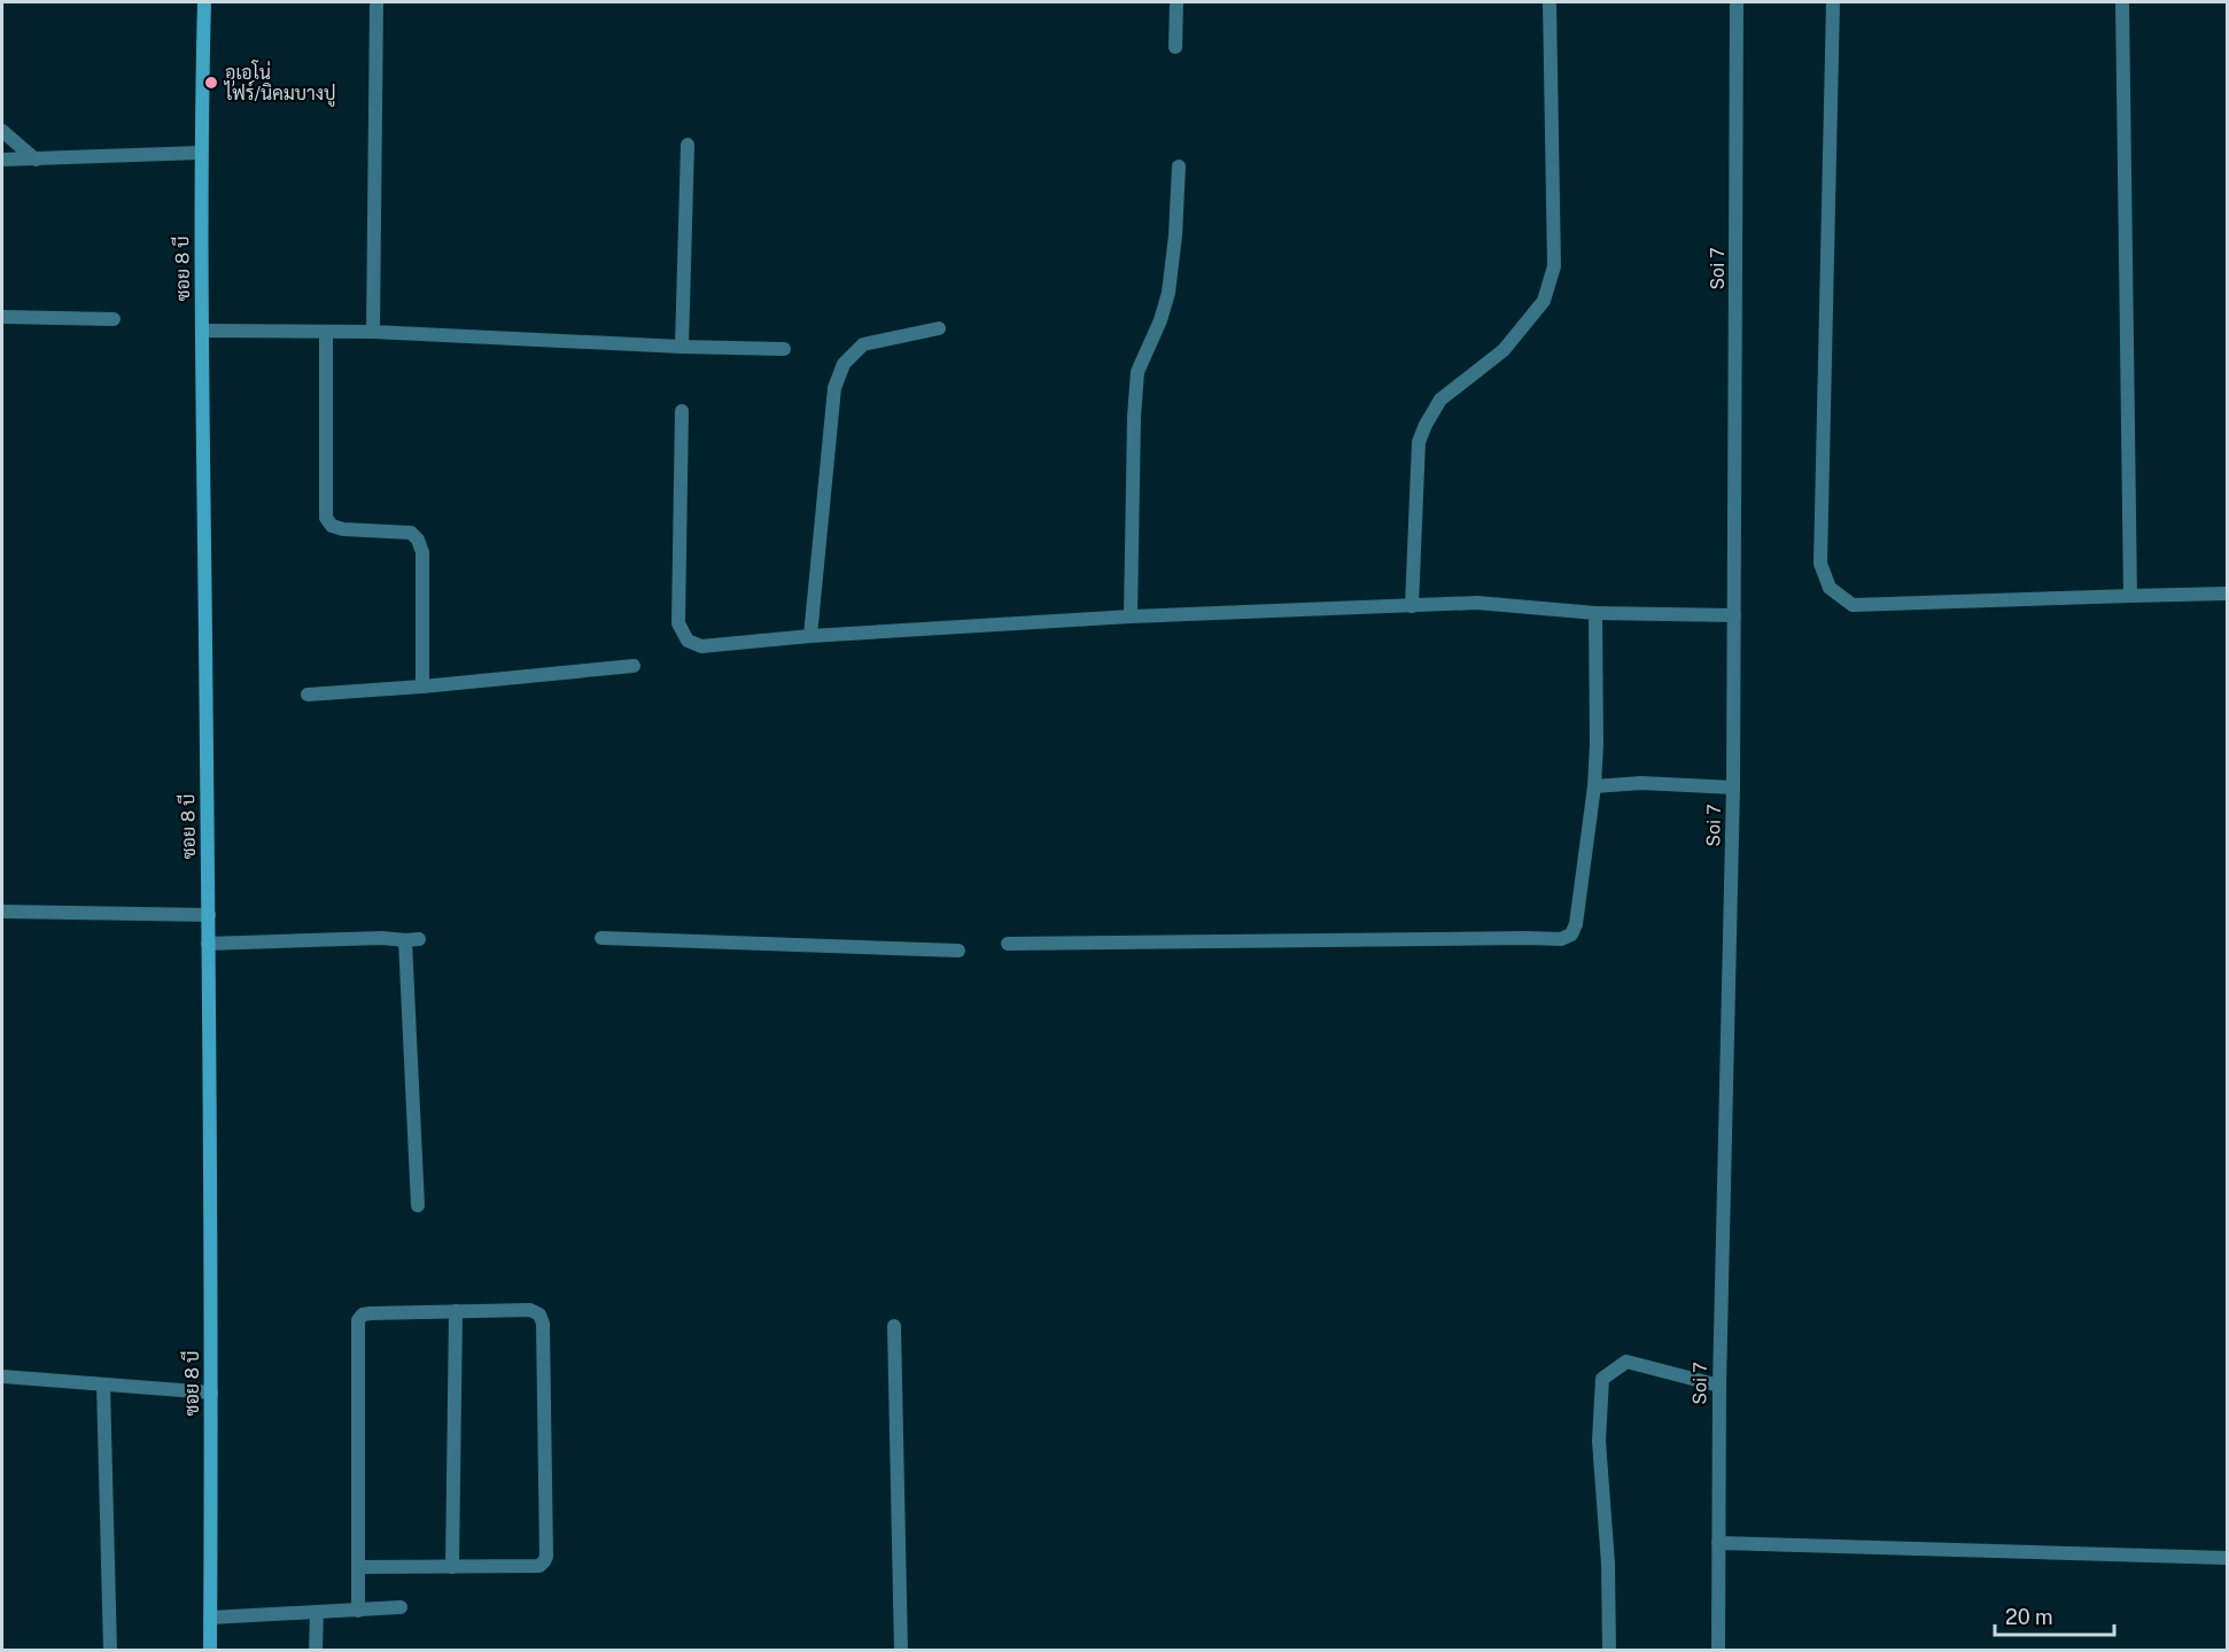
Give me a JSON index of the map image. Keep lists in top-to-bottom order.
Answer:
{
  "streets": {
    "street": ["ซอย 8 บี", "Soi 7"]
  },
  "places": ["อูเอโน่ ไฟร์/นิคมบางปู"],
  "scale_bar": "20 m"
}
